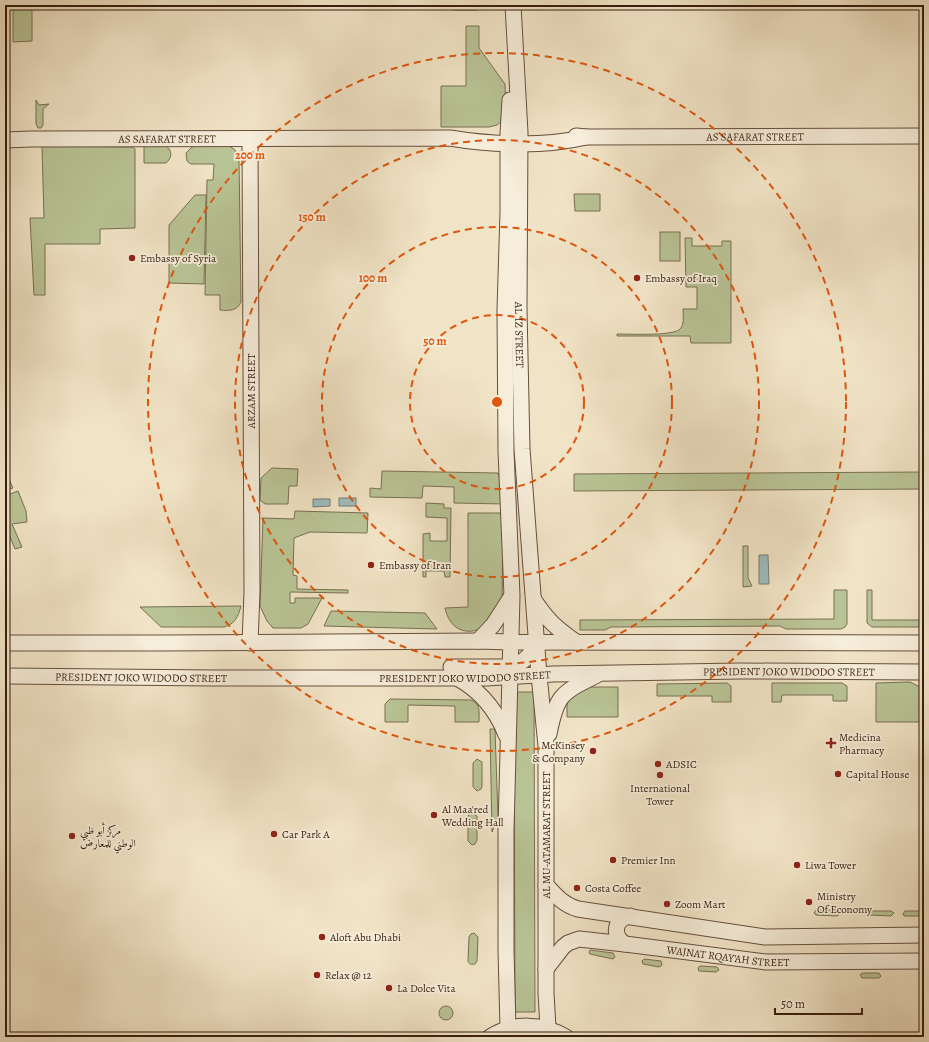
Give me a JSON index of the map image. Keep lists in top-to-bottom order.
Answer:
{
  "streets": {
    "street": [
      "AS SAFARAT STREET",
      "AL 'IZ STREET",
      "ARZAM STREET",
      "PRESIDENT JOKO WIDODO STREET",
      "AL MU-ATAMARAT STREET",
      "WAJNAT RQAY'AH STREET"
    ]
  },
  "crossings": [
    ["AS SAFARAT STREET", "AL 'IZ STREET"],
    ["AS SAFARAT STREET", "ARZAM STREET"],
    ["AL 'IZ STREET", "AL MU-ATAMARAT STREET"],
    ["PRESIDENT JOKO WIDODO STREET", "AL MU-ATAMARAT STREET"],
    ["AL MU-ATAMARAT STREET", "WAJNAT RQAY'AH STREET"]
  ],
  "places": {
    "other": [
      "Embassy of Syria",
      "Embassy of Iraq",
      "Embassy of Iran",
      "McKinsey & Company",
      "ADSIC",
      "Capital House",
      "International Tower",
      "Al Maa'red Wedding Hall",
      "Car Park A",
      "مركز أبو ظبي الوطني للمعارض",
      "Premier Inn",
      "Liwa Tower",
      "Costa Coffee",
      "Ministry Of Economy",
      "Zoom Mart",
      "Aloft Abu Dhabi",
      "Relax @ 12",
      "La Dolce Vita"
    ],
    "health": ["Medicina Pharmacy"]
  },
  "scale_bar": "50 m",
  "rings": [
    "200 m",
    "150 m",
    "100 m",
    "50 m"
  ]
}
